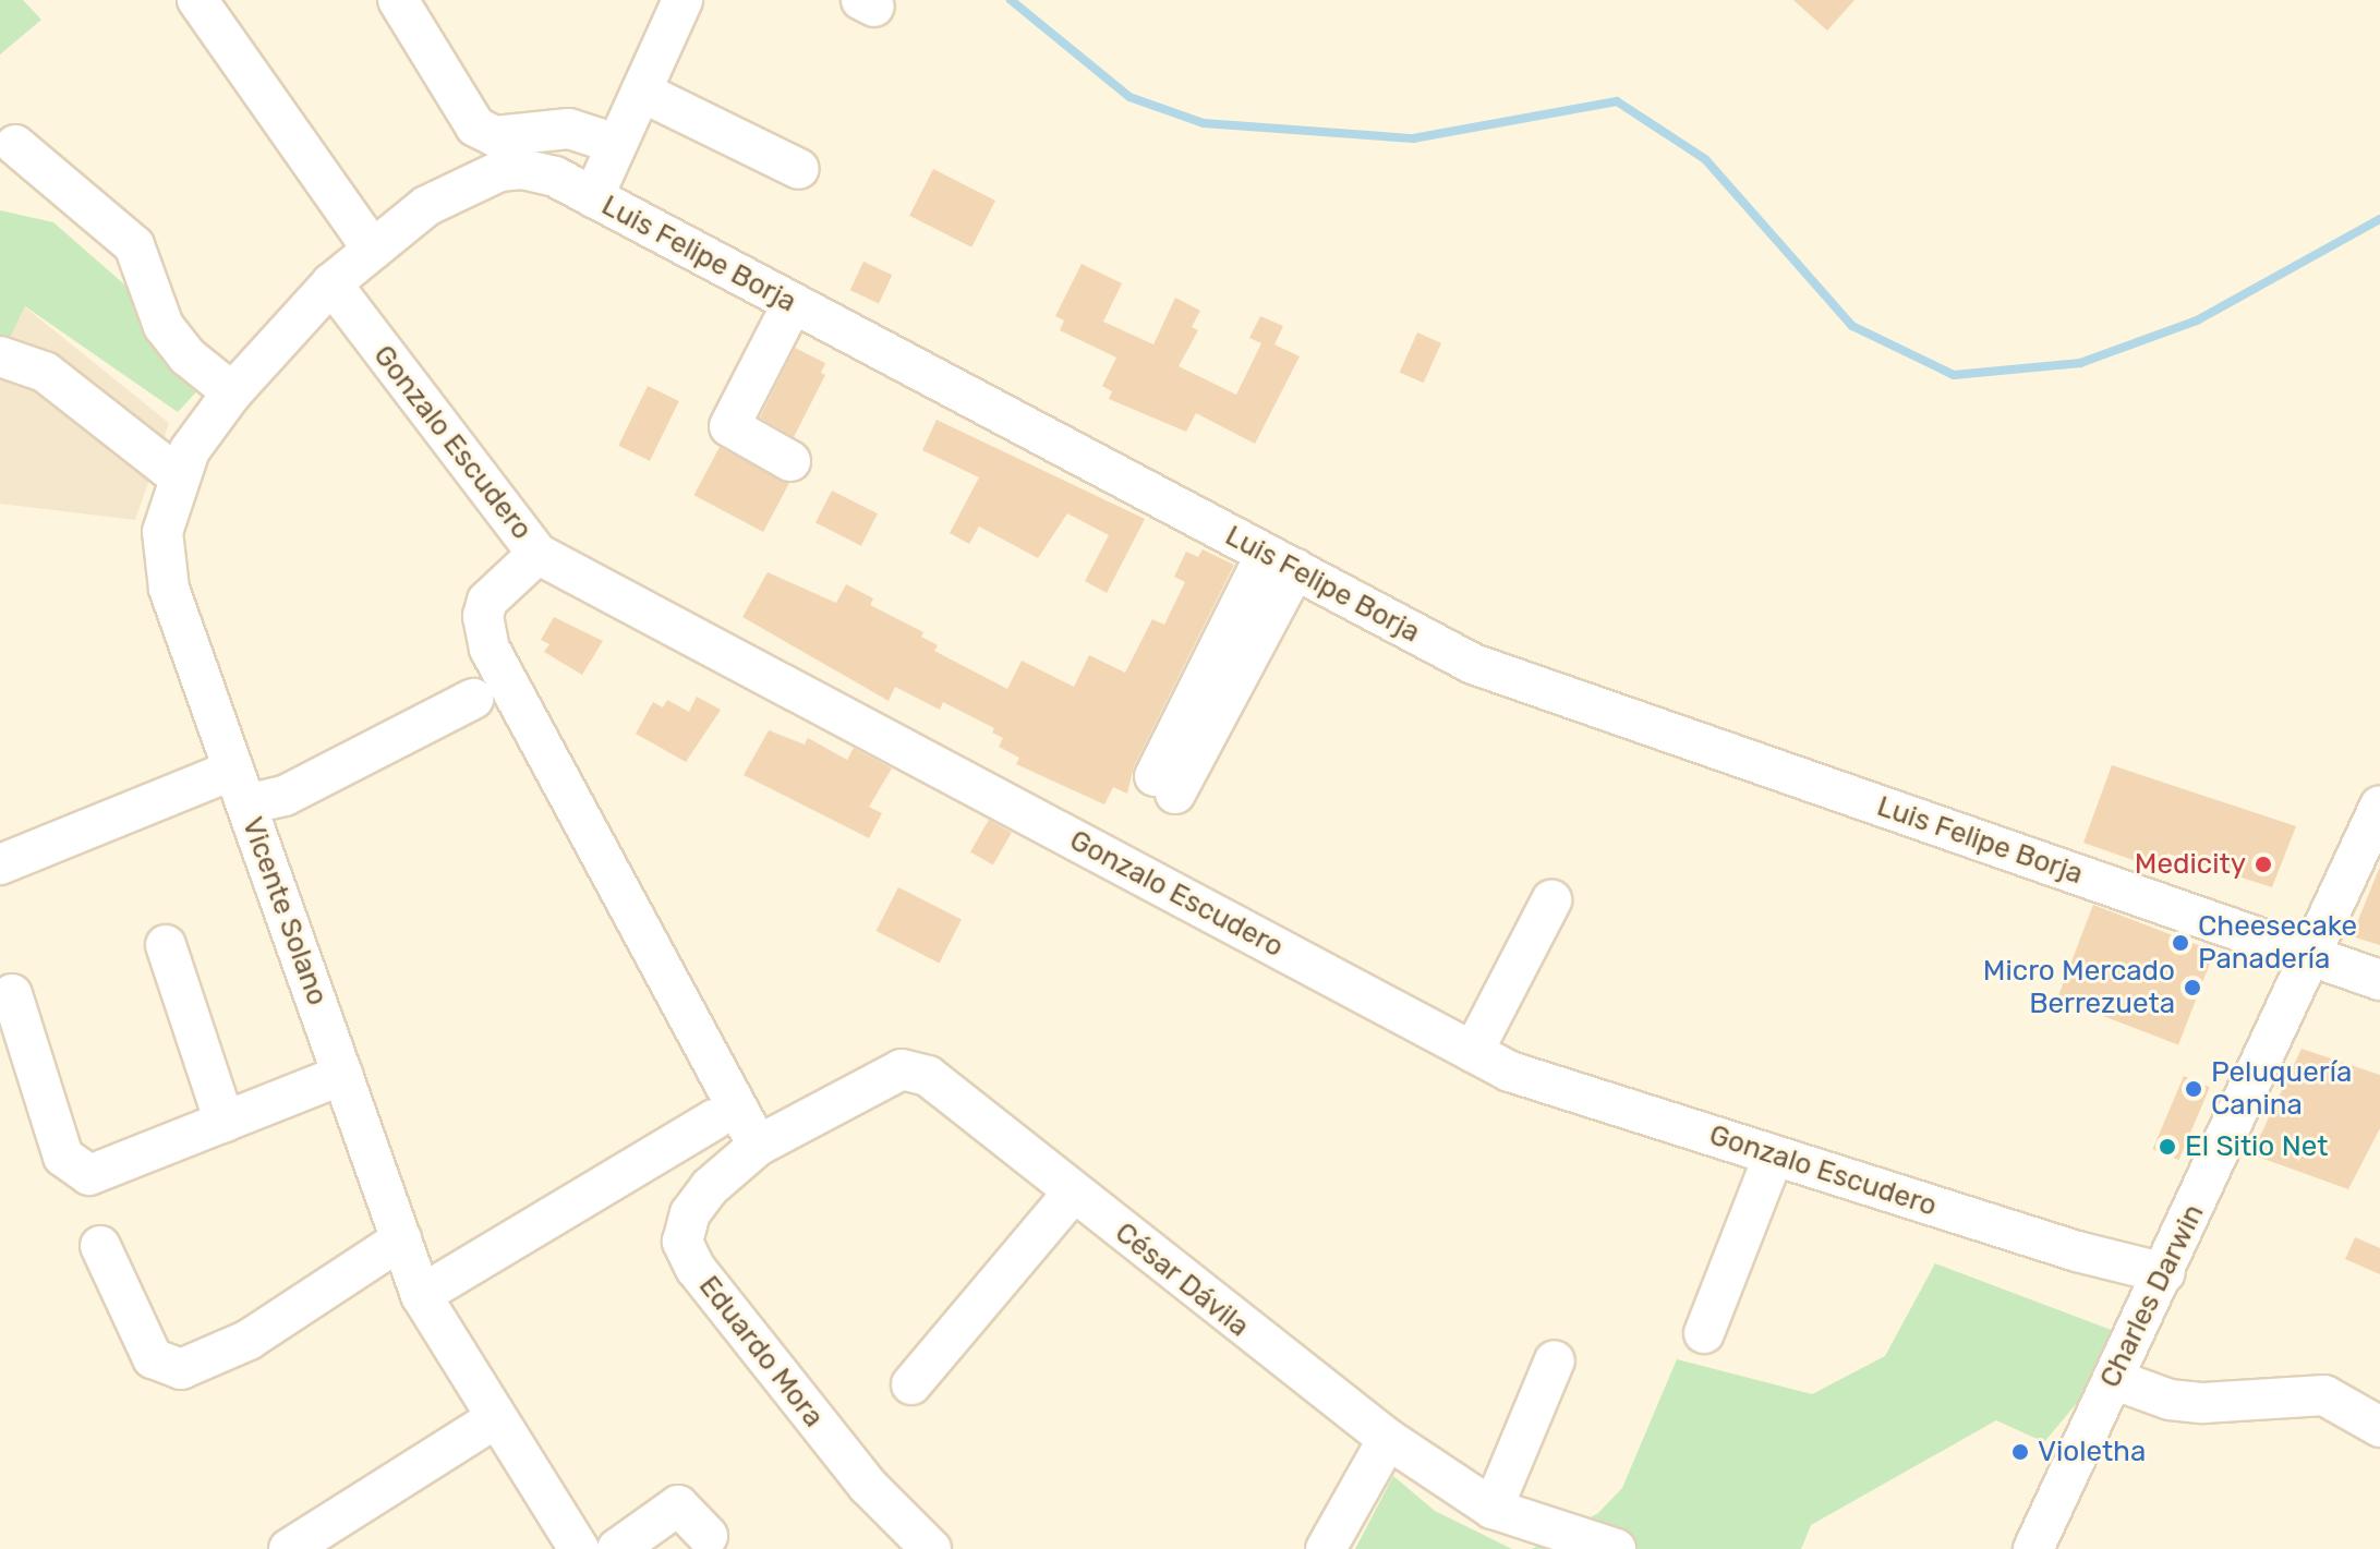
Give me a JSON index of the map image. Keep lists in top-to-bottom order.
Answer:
{
  "streets": {
    "street": [
      "Luis Felipe Borja",
      "Gonzalo Escudero",
      "Vicente Solano",
      "César Dávila",
      "Charles Darwin",
      "Eduardo Mora"
    ]
  },
  "crossings": [
    ["Luis Felipe Borja", "Gonzalo Escudero"],
    ["Luis Felipe Borja", "Vicente Solano"],
    ["Luis Felipe Borja", "Charles Darwin"],
    ["Gonzalo Escudero", "Vicente Solano"],
    ["Gonzalo Escudero", "Charles Darwin"],
    ["César Dávila", "Eduardo Mora"]
  ],
  "places": [
    "Medicity",
    "Cheesecake Panadería",
    "Micro Mercado Berrezueta",
    "Peluquería Canina",
    "El Sitio Net",
    "Violetha"
  ]
}
